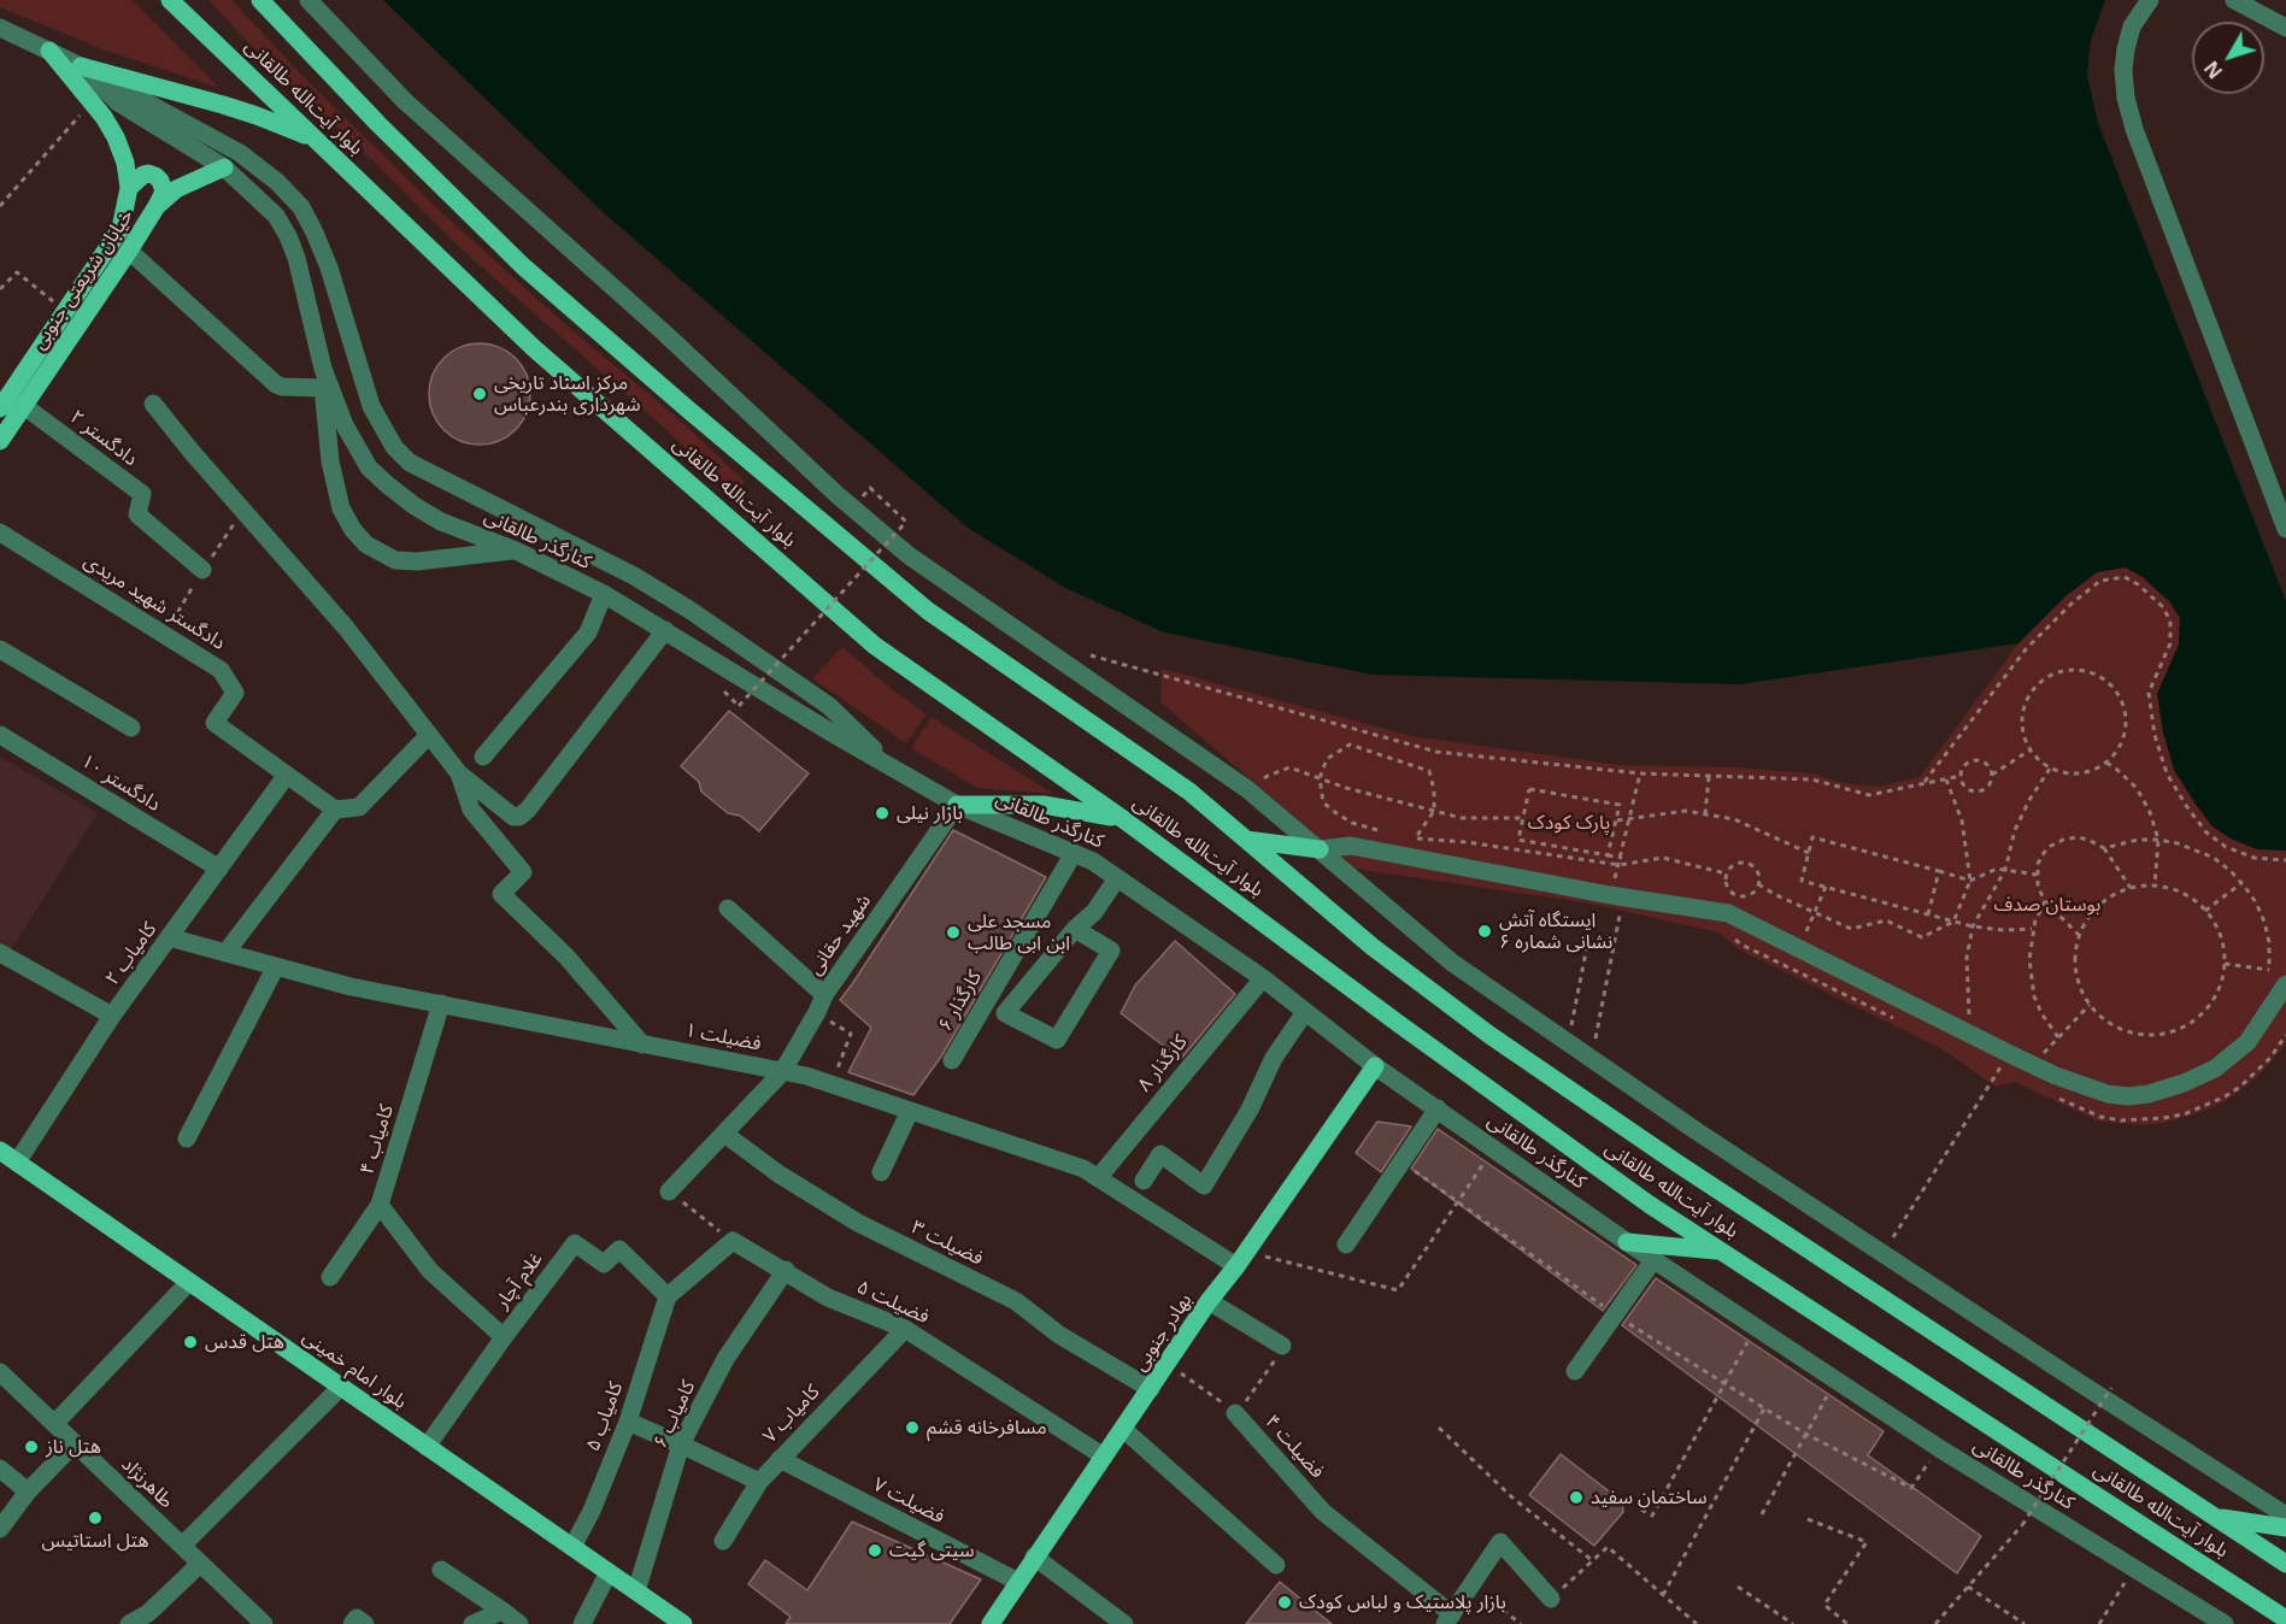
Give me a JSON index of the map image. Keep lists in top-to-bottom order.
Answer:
{
  "streets": {
    "main road": [
      "بلوار آیت‌الله طالقانی",
      "خیابان شریعتی جنوبی",
      "بهادر جنوبی",
      "بلوار امام خمینی"
    ],
    "street": [
      "دادگستر ۲",
      "کنارگذر طالقانی",
      "دادگستر شهید مریدی",
      "دادگستر ۱۰",
      "شهید حقانی",
      "کامیاب ۲",
      "کارگذار ۶",
      "فضیلت ۱",
      "کارگذار ۸",
      "کامیاب ۴",
      "فضیلت ۳",
      "غلام آچار",
      "فضیلت ۵",
      "کامیاب ۶",
      "کامیاب ۷",
      "کامیاب ۵",
      "فضیلت ۴",
      "طاهرنژاد",
      "فضیلت ۷"
    ]
  },
  "crossings": [
    ["خیابان شریعتی جنوبی", "دادگستر ۲"],
    ["خیابان شریعتی جنوبی", "کنارگذر طالقانی"],
    ["کنارگذر طالقانی", "شهید حقانی"],
    ["کنارگذر طالقانی", "کارگذار ۶"],
    ["کنارگذر طالقانی", "کارگذار ۸"],
    ["کنارگذر طالقانی", "بهادر جنوبی"],
    ["دادگستر شهید مریدی", "کامیاب ۲"],
    ["دادگستر ۱۰", "کامیاب ۲"],
    ["شهید حقانی", "فضیلت ۱"],
    ["شهید حقانی", "فضیلت ۳"],
    ["کامیاب ۲", "فضیلت ۱"],
    ["کامیاب ۲", "بلوار امام خمینی"],
    ["فضیلت ۱", "کارگذار ۸"],
    ["فضیلت ۱", "کامیاب ۴"],
    ["فضیلت ۱", "بهادر جنوبی"],
    ["فضیلت ۳", "بهادر جنوبی"],
    ["غلام آچار", "بلوار امام خمینی"],
    ["غلام آچار", "کامیاب ۵"],
    ["فضیلت ۵", "بهادر جنوبی"],
    ["فضیلت ۵", "کامیاب ۶"],
    ["فضیلت ۵", "کامیاب ۷"],
    ["بهادر جنوبی", "فضیلت ۷"],
    ["بلوار امام خمینی", "کامیاب ۶"],
    ["بلوار امام خمینی", "کامیاب ۵"],
    ["کامیاب ۷", "فضیلت ۷"]
  ],
  "parks": ["پارک کودک", "بوستان صدف"],
  "places": [
    "مرکز اسناد تاریخی شهرداری بندرعباس",
    "بازار نیلی",
    "ایستگاه آتش نشانی شماره ۶",
    "مسجد علی ابن ابی طالب",
    "هتل قدس",
    "مسافرخانه قشم",
    "هتل ناز",
    "ساختمان سفید",
    "هتل استاتیس",
    "سیتی گیت",
    "بازار پلاستیک و لباس کودک"
  ],
  "north": "bottom left"
}
